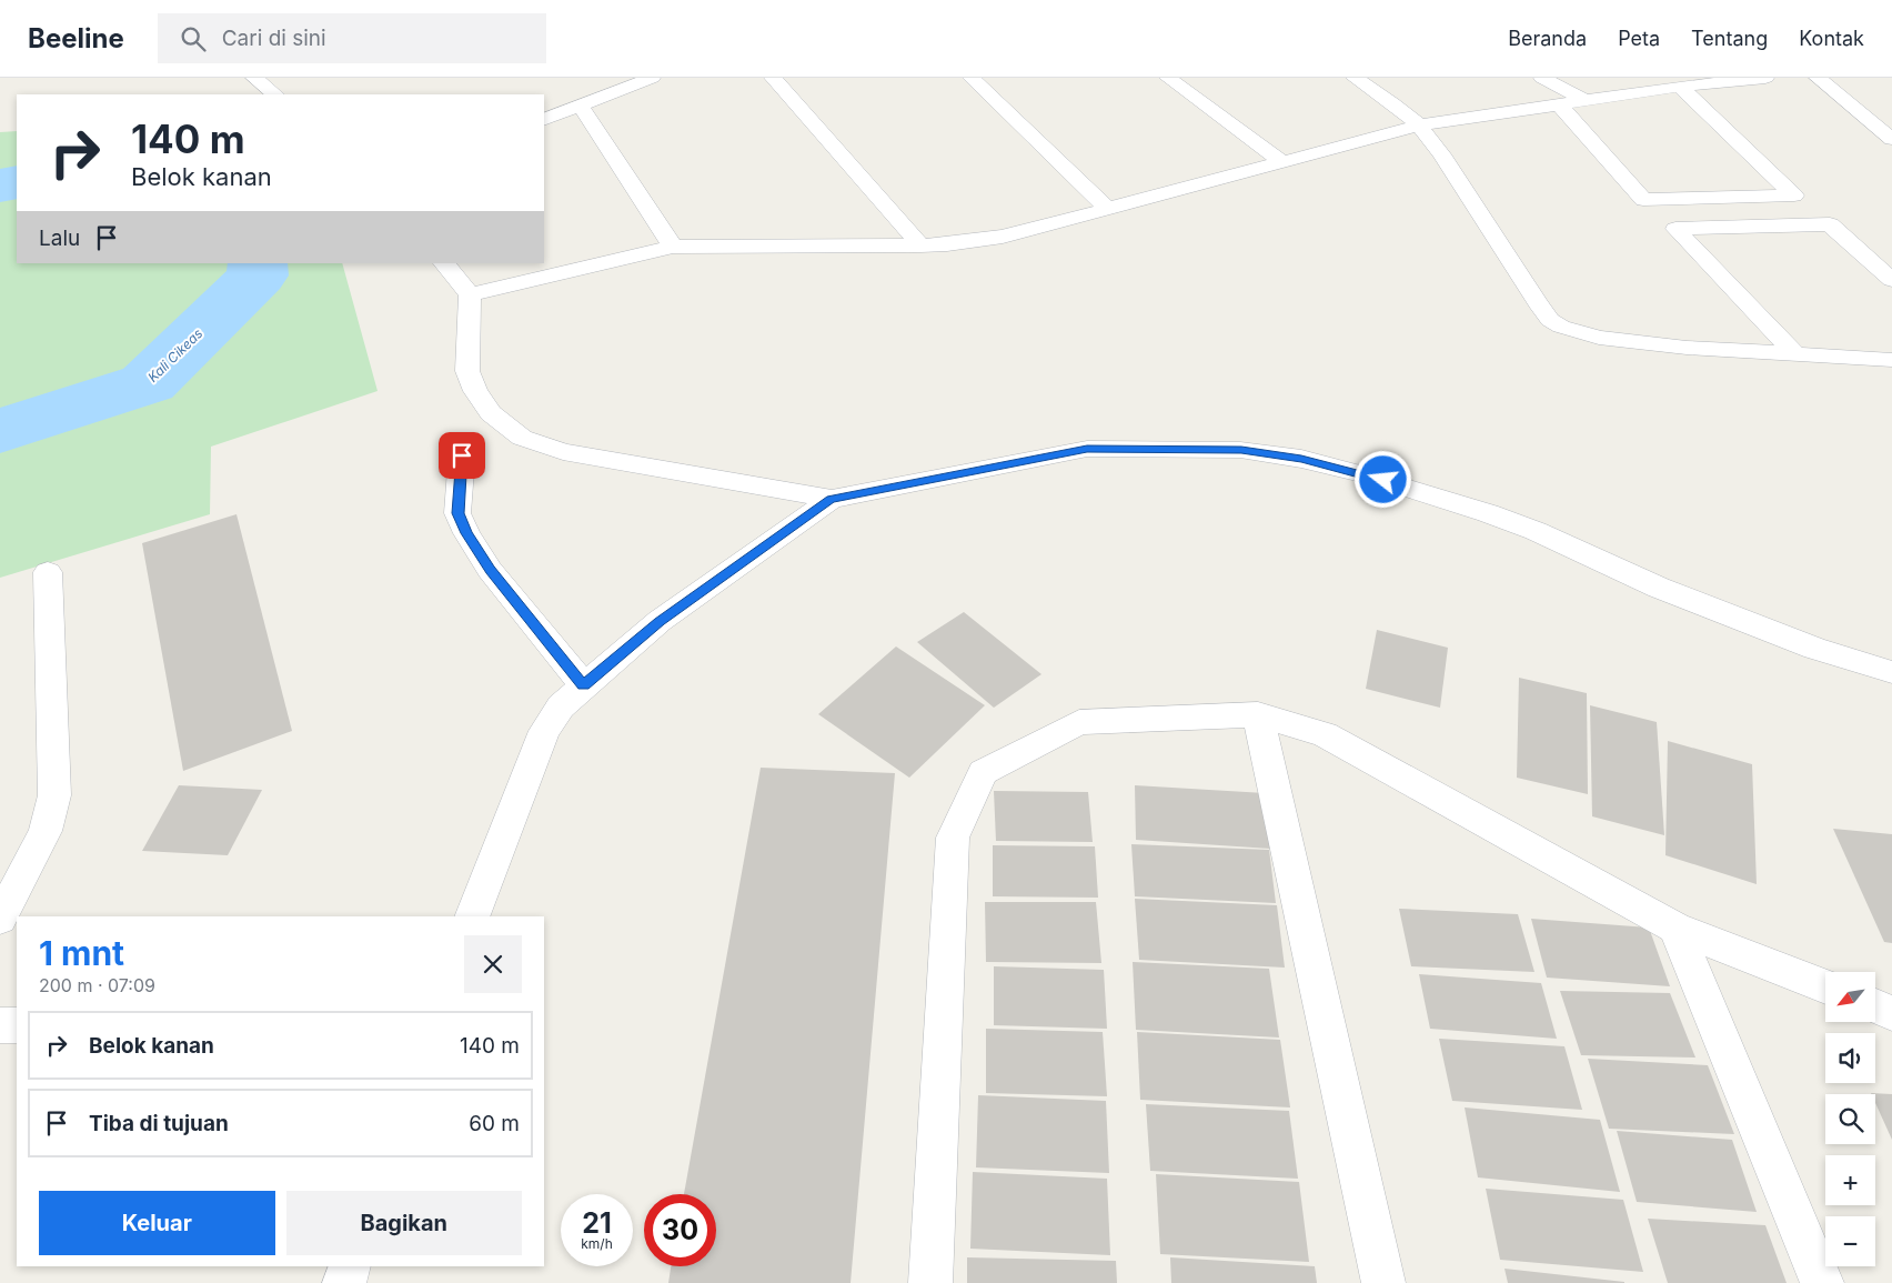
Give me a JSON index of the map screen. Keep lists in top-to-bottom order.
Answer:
{
  "water": ["Kali Cikeas"],
  "north": "bottom left",
  "page": {
    "header": "Beeline",
    "search": "Cari di sini",
    "nav": [
      "Beranda",
      "Peta",
      "Tentang",
      "Kontak"
    ],
    "turn": ["140 m", "Belok kanan"],
    "then": "Lalu",
    "heading": ["1 mnt", "200 m · 07:09"],
    "map_buttons": ["+", "−"],
    "list": [
      {
        "name": "Belok kanan",
        "value": "140 m"
      },
      {
        "name": "Tiba di tujuan",
        "value": "60 m"
      }
    ],
    "buttons": ["Keluar", "Bagikan"],
    "speed": "21 km/h",
    "limit": "30"
  }
}
